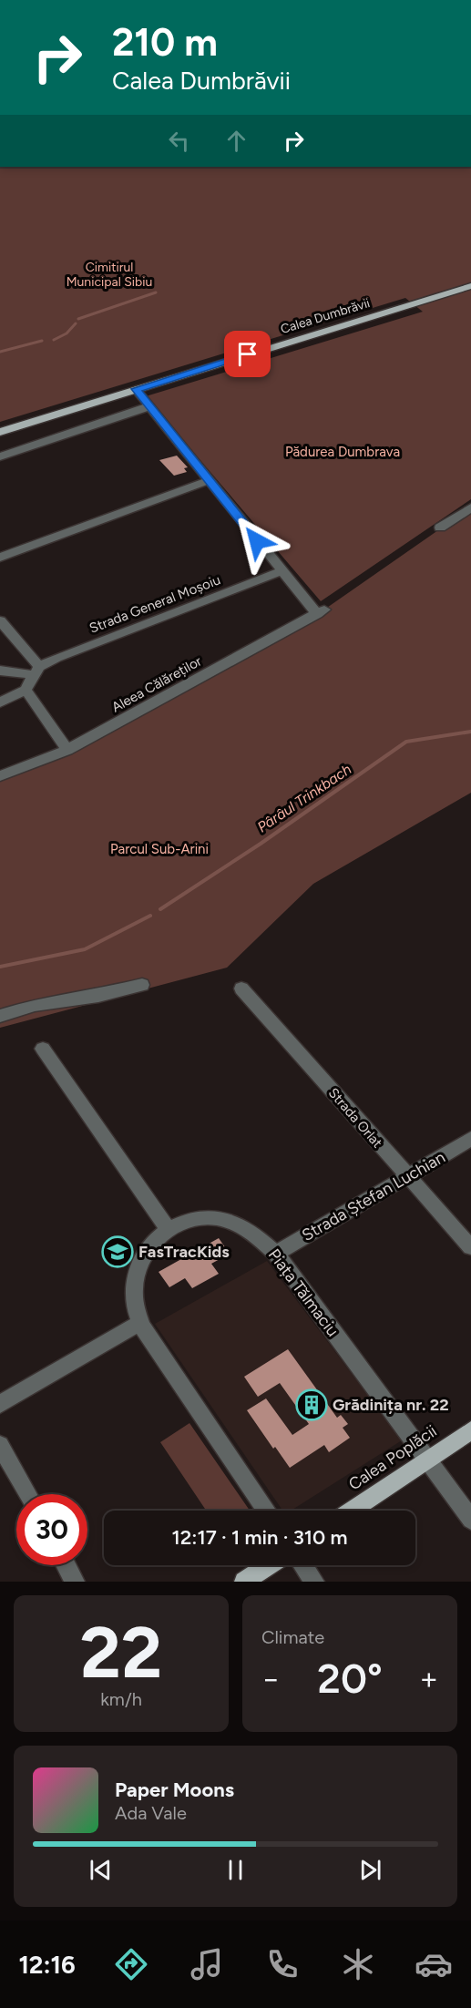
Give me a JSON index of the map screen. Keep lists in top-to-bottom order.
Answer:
{
  "streets": {
    "main road": ["Calea Dumbrăvii", "Calea Poplăcii"],
    "street": [
      "Strada General Moșoiu",
      "Aleea Călăreților",
      "Strada Orlat",
      "Strada Ștefan Luchian",
      "Piața Tălmaciu"
    ]
  },
  "crossings": [
    ["Strada General Moșoiu", "Aleea Călăreților"],
    ["Strada Orlat", "Strada Ștefan Luchian"],
    ["Strada Ștefan Luchian", "Piața Tălmaciu"],
    ["Piața Tălmaciu", "Calea Poplăcii"]
  ],
  "water": ["Pârâul Trinkbach"],
  "parks": ["Cimitirul Municipal Sibiu", "Pădurea Dumbrava", "Parcul Sub-Arini"],
  "places": {
    "school or university": ["FasTracKids"],
    "building": ["Grădinița nr. 22"]
  },
  "page": {
    "turn": ["210 m", "Calea Dumbrăvii"],
    "limit": "30",
    "trip": "12:17 · 1 min · 310 m",
    "tile": [
      ["22", "km/h"],
      "Climate"
    ],
    "heat": ["−", "20°", "+"],
    "song": ["Paper Moons", "Ada Vale"],
    "tabs": "12:16"
  }
}
